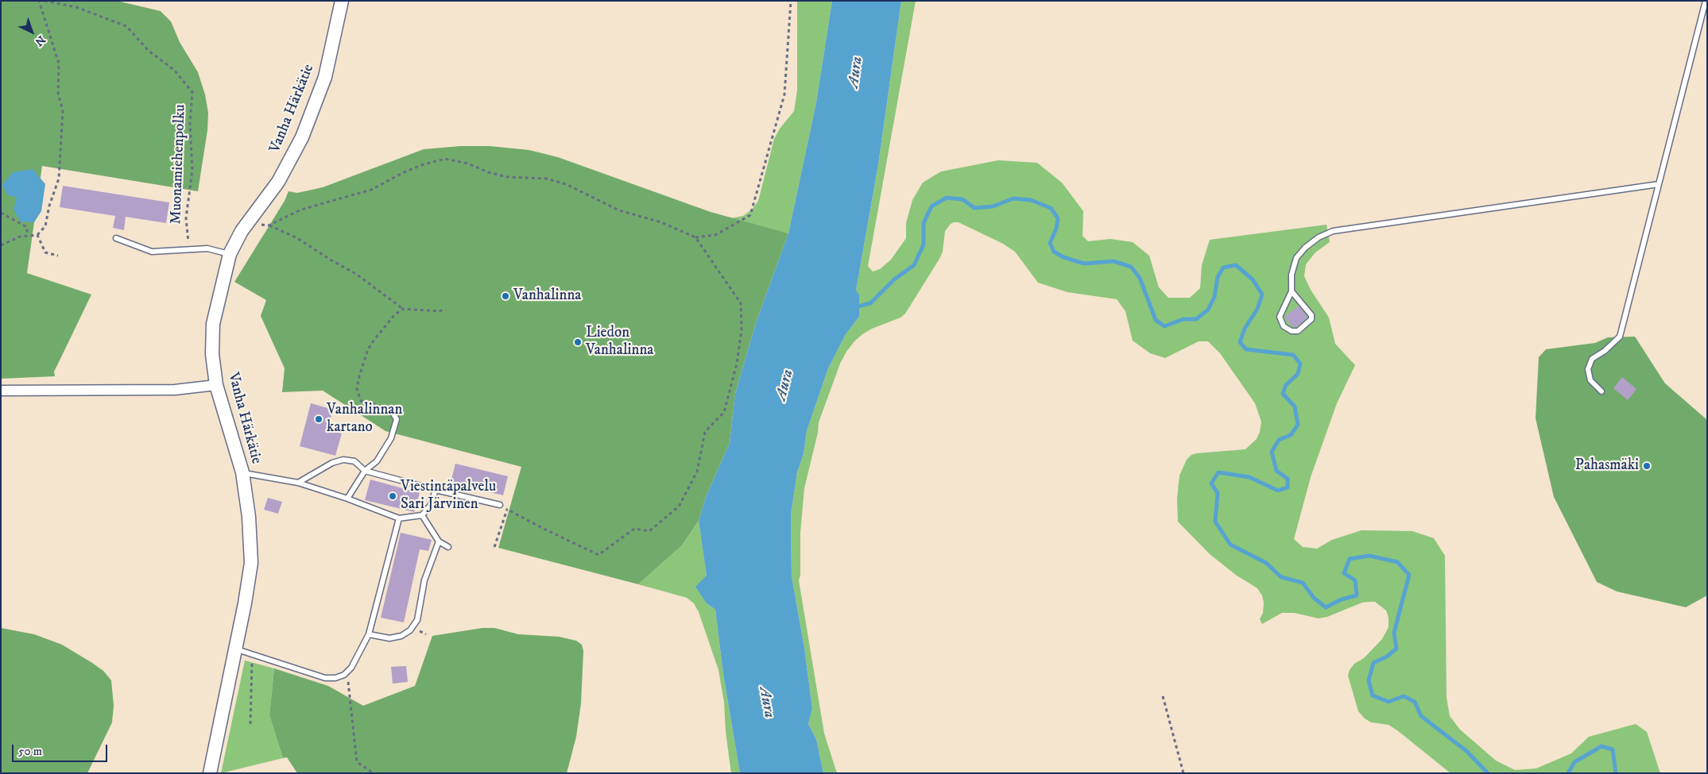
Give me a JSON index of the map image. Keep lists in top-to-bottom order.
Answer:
{
  "streets": {
    "street": ["Vanha Härkätie"],
    "path": ["Muonamiehenpolku"]
  },
  "water": ["Aura"],
  "places": [
    "Vanhalinna",
    "Liedon Vanhalinna",
    "Vanhalinnan kartano",
    "Pahasmäki",
    "Viestintäpalvelu Sari Järvinen"
  ],
  "scale_bar": "50 m",
  "north": "bottom right"
}
